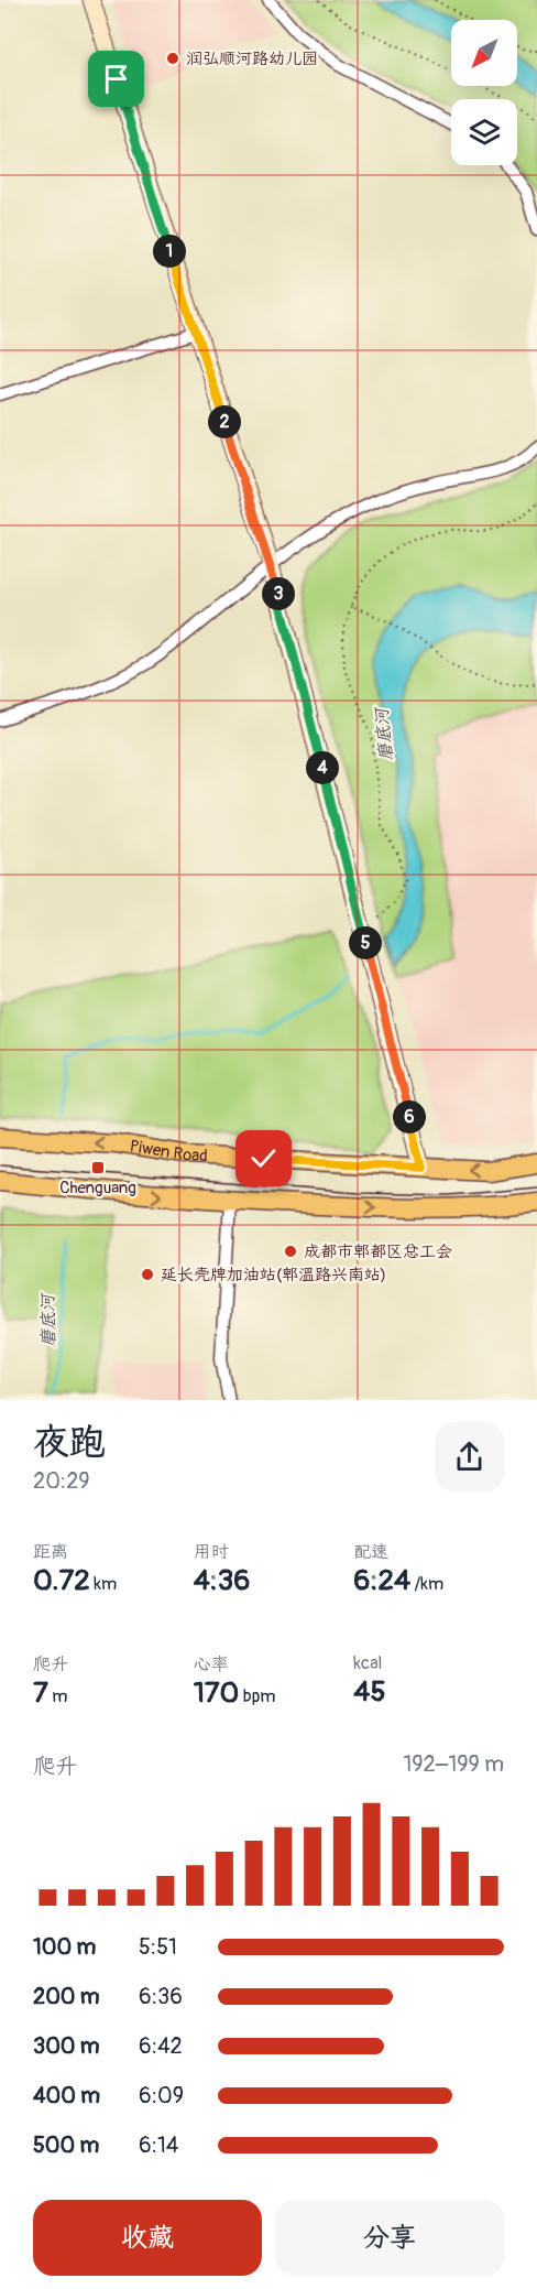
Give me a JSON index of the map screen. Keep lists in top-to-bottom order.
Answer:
{
  "streets": {
    "main road": ["Piwen Road"]
  },
  "water": ["磨底河"],
  "places": {
    "other": ["润弘顺河路幼儿园", "成都市郫都区总工会", "延长壳牌加油站(郫温路兴南站)"],
    "transit": ["Chenguang"]
  },
  "north": "bottom left",
  "page": {
    "pins": [
      "1",
      "2",
      "3",
      "4",
      "5",
      "6"
    ],
    "heading": ["夜跑", "20:29"],
    "stats": [
      ["距离", "0.72 km"],
      ["用时", "4:36"],
      ["配速", "6:24 /km"],
      ["爬升", "7 m"],
      ["心率", "170 bpm"],
      ["kcal", "45"]
    ],
    "chart": ["爬升", "192–199 m"],
    "list": [
      {
        "name": "100 m",
        "note": "5:51"
      },
      {
        "name": "200 m",
        "note": "6:36"
      },
      {
        "name": "300 m",
        "note": "6:42"
      },
      {
        "name": "400 m",
        "note": "6:09"
      },
      {
        "name": "500 m",
        "note": "6:14"
      }
    ],
    "buttons": ["收藏", "分享"]
  }
}
